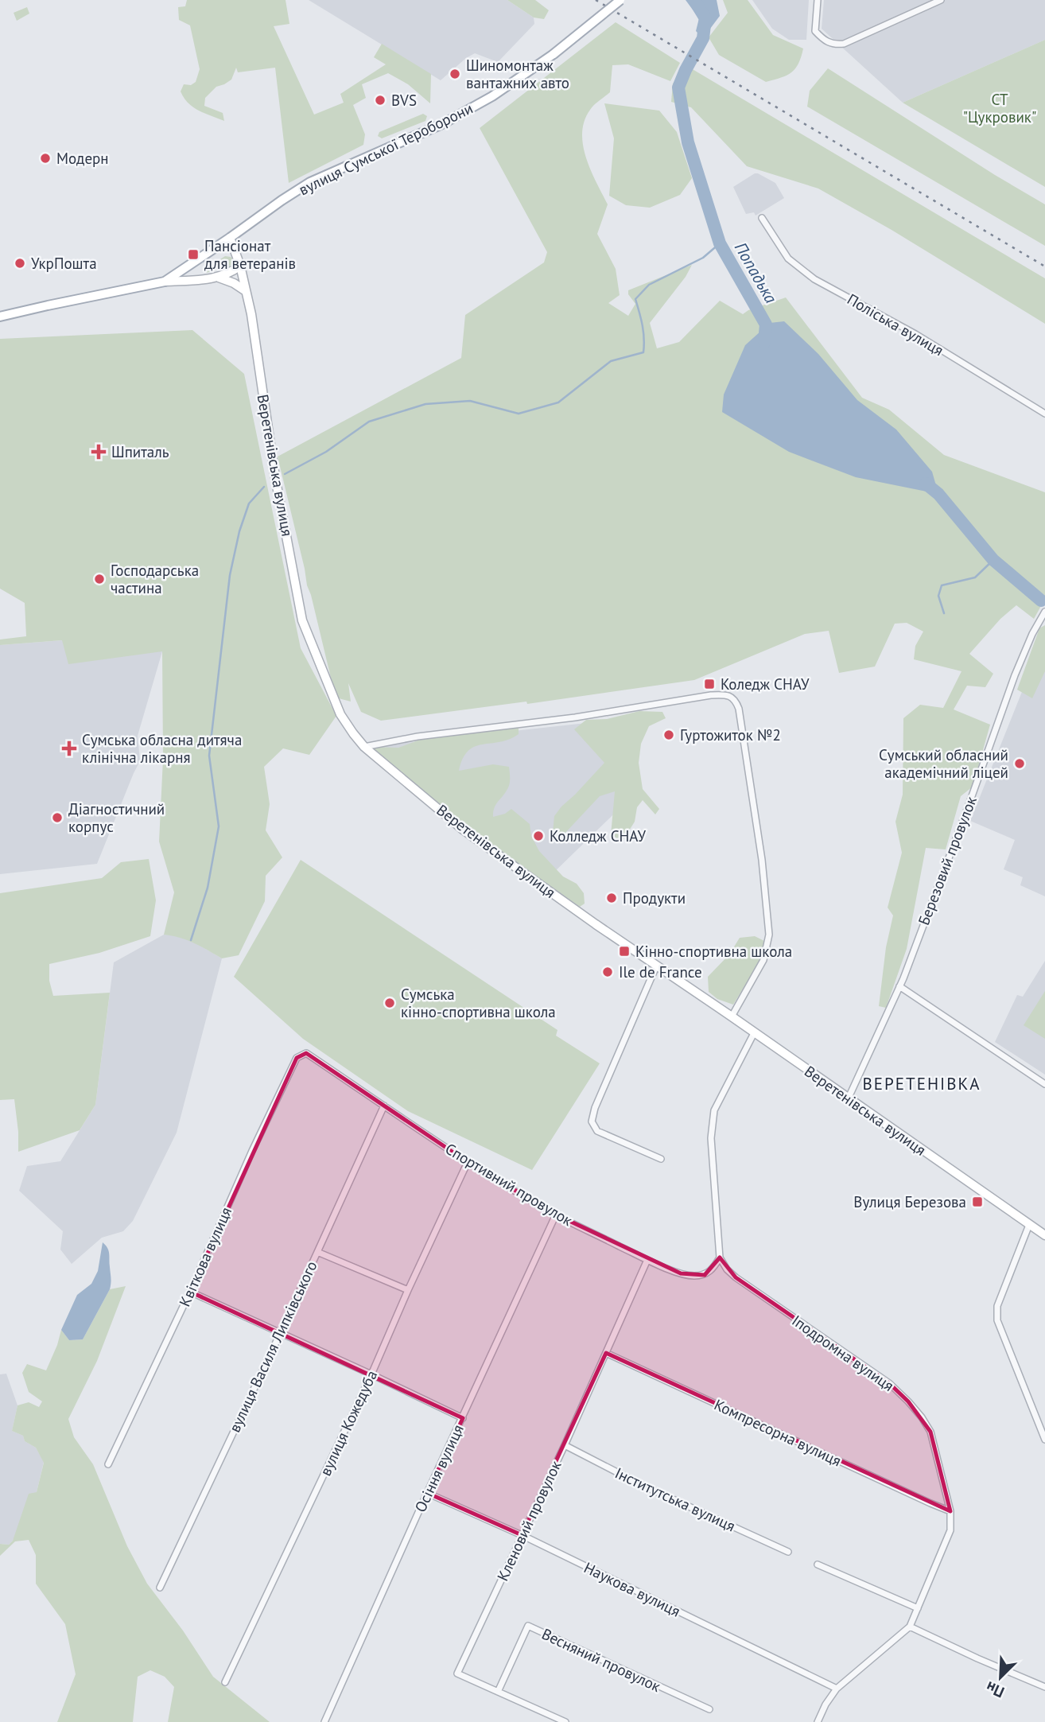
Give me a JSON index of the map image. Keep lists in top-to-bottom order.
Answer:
{
  "streets": {
    "main road": ["вулиця Сумської Тероборони"],
    "street": [
      "Поліська вулиця",
      "Веретенівська вулиця",
      "Березовий провулок",
      "Спортивний провулок",
      "Квіткова вулиця",
      "вулиця Василя Липківського",
      "Іподромна вулиця",
      "вулиця Кожедуба",
      "Компресорна вулиця",
      "Осіння вулиця",
      "Інститутська вулиця",
      "Кленовий провулок",
      "Наукова вулиця",
      "Весняний провулок"
    ]
  },
  "crossings": [
    ["вулиця Сумської Тероборони", "Веретенівська вулиця"],
    ["Веретенівська вулиця", "Березовий провулок"],
    ["Спортивний провулок", "Квіткова вулиця"],
    ["Спортивний провулок", "вулиця Василя Липківського"],
    ["Спортивний провулок", "Іподромна вулиця"],
    ["Спортивний провулок", "вулиця Кожедуба"],
    ["Спортивний провулок", "Осіння вулиця"],
    ["Спортивний провулок", "Кленовий провулок"],
    ["Іподромна вулиця", "Компресорна вулиця"],
    ["Іподромна вулиця", "Наукова вулиця"],
    ["Компресорна вулиця", "Кленовий провулок"],
    ["Осіння вулиця", "Наукова вулиця"],
    ["Інститутська вулиця", "Кленовий провулок"],
    ["Кленовий провулок", "Наукова вулиця"],
    ["Кленовий провулок", "Весняний провулок"]
  ],
  "districts": ["ВЕРЕТЕНІВКА"],
  "water": ["Попадька"],
  "parks": ["СТ \"Цукровик\""],
  "places": {
    "other": [
      "Шиномонтаж вантажних авто",
      "BVS",
      "Модерн",
      "УкрПошта",
      "Господарська частина",
      "Гуртожиток №2",
      "Сумський обласний академічний ліцей",
      "Діагностичний корпус",
      "Колледж СНАУ",
      "Продукти",
      "Ile de France",
      "Сумська кінно-спортивна школа"
    ],
    "transit": [
      "Пансіонат для ветеранів",
      "Коледж СНАУ",
      "Кінно-спортивна школа",
      "Вулиця Березова"
    ],
    "health": ["Шпиталь", "Сумська обласна дитяча клінічна лікарня"]
  },
  "north": "bottom left"
}
